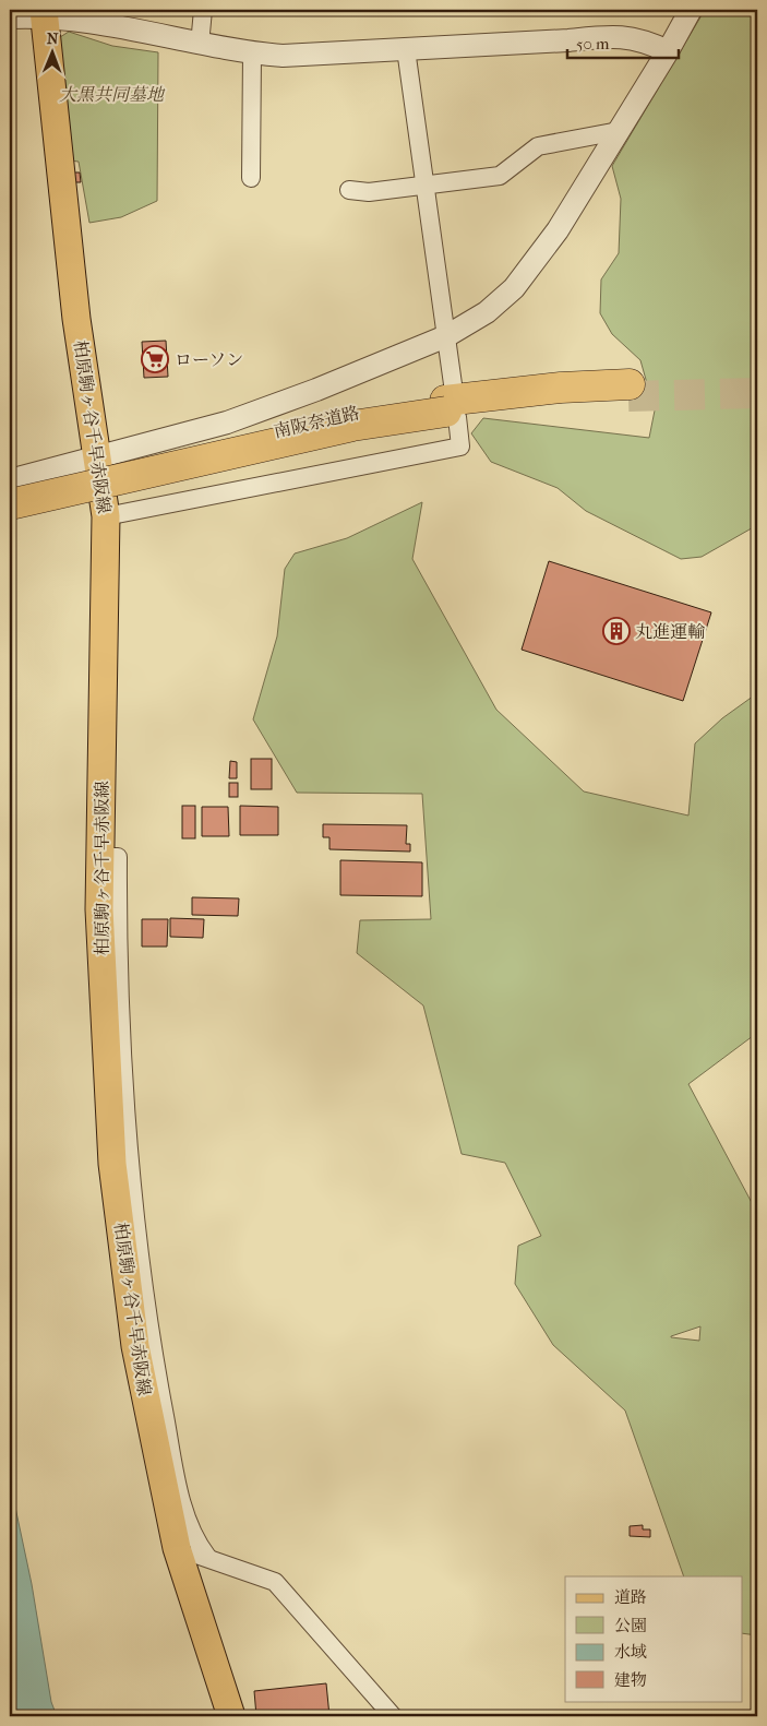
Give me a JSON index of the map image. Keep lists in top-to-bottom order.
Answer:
{
  "streets": {
    "highway": ["南阪奈道路"],
    "main road": ["柏原駒ヶ谷千早赤阪線"]
  },
  "parks": ["大黒共同墓地"],
  "places": {
    "supermarket": ["ローソン"],
    "building": ["丸進運輸"]
  },
  "legend": [
    "道路",
    "公園",
    "水域",
    "建物"
  ],
  "scale_bar": "50 m",
  "north": "top"
}
